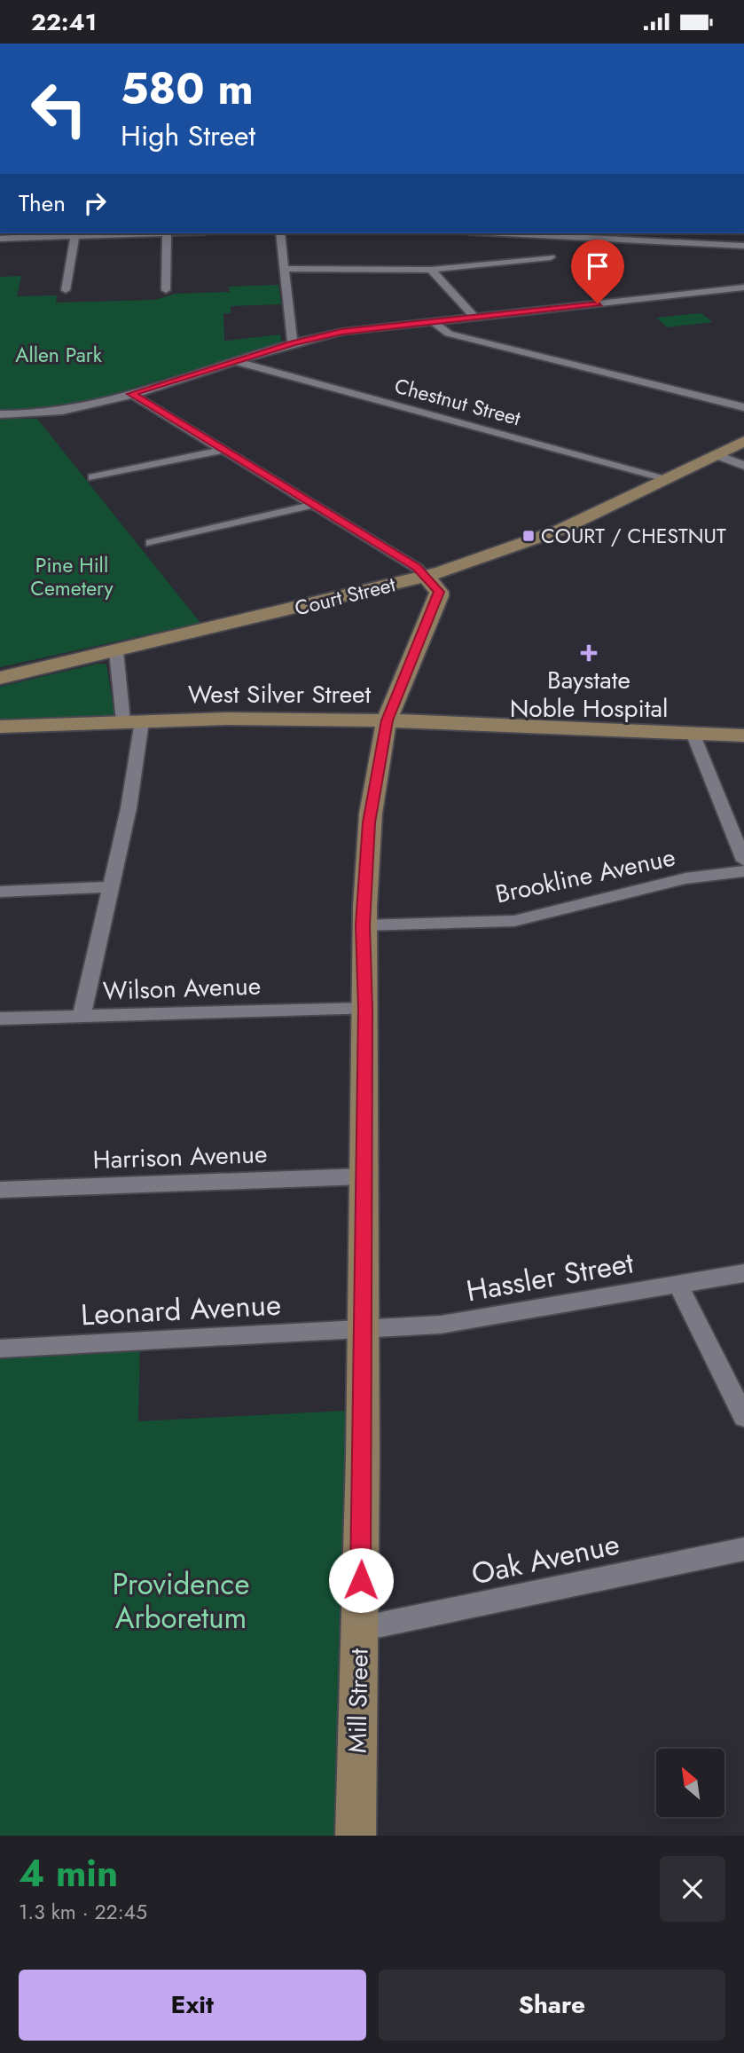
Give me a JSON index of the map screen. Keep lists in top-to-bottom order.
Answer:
{
  "streets": {
    "main road": ["Court Street", "West Silver Street", "Mill Street"],
    "street": [
      "Chestnut Street",
      "Brookline Avenue",
      "Wilson Avenue",
      "Harrison Avenue",
      "Hassler Street",
      "Leonard Avenue",
      "Oak Avenue"
    ]
  },
  "crossings": [
    ["Chestnut Street", "Court Street"],
    ["Court Street", "Mill Street"],
    ["West Silver Street", "Mill Street"],
    ["Brookline Avenue", "Mill Street"],
    ["Wilson Avenue", "Mill Street"],
    ["Harrison Avenue", "Mill Street"],
    ["Hassler Street", "Leonard Avenue"],
    ["Hassler Street", "Mill Street"],
    ["Leonard Avenue", "Mill Street"],
    ["Oak Avenue", "Mill Street"]
  ],
  "parks": ["Allen Park", "Pine Hill Cemetery", "Providence Arboretum"],
  "places": {
    "transit": ["COURT / CHESTNUT"],
    "health": ["Baystate Noble Hospital"]
  },
  "north": "top left",
  "page": {
    "status": "22:41",
    "turn": ["580 m", "High Street"],
    "then": "Then",
    "heading": ["4 min", "1.3 km · 22:45"],
    "buttons": ["Exit", "Share"]
  }
}
